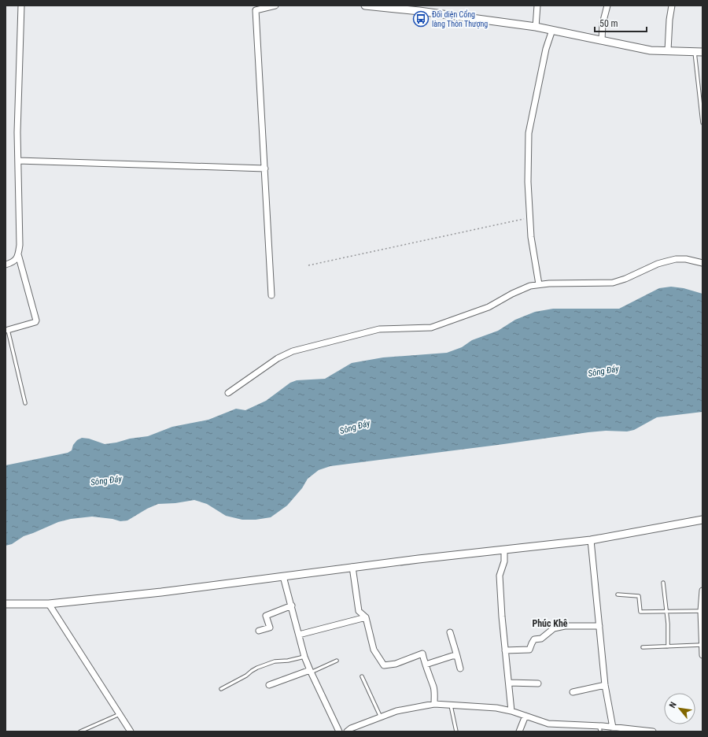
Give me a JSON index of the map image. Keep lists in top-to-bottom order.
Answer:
{
  "districts": ["Phúc Khê"],
  "water": ["Sông Đáy"],
  "places": {
    "bus stop": ["Đối diện Cổng làng Thôn Thượng"]
  },
  "scale_bar": "50 m",
  "north": "top left"
}
